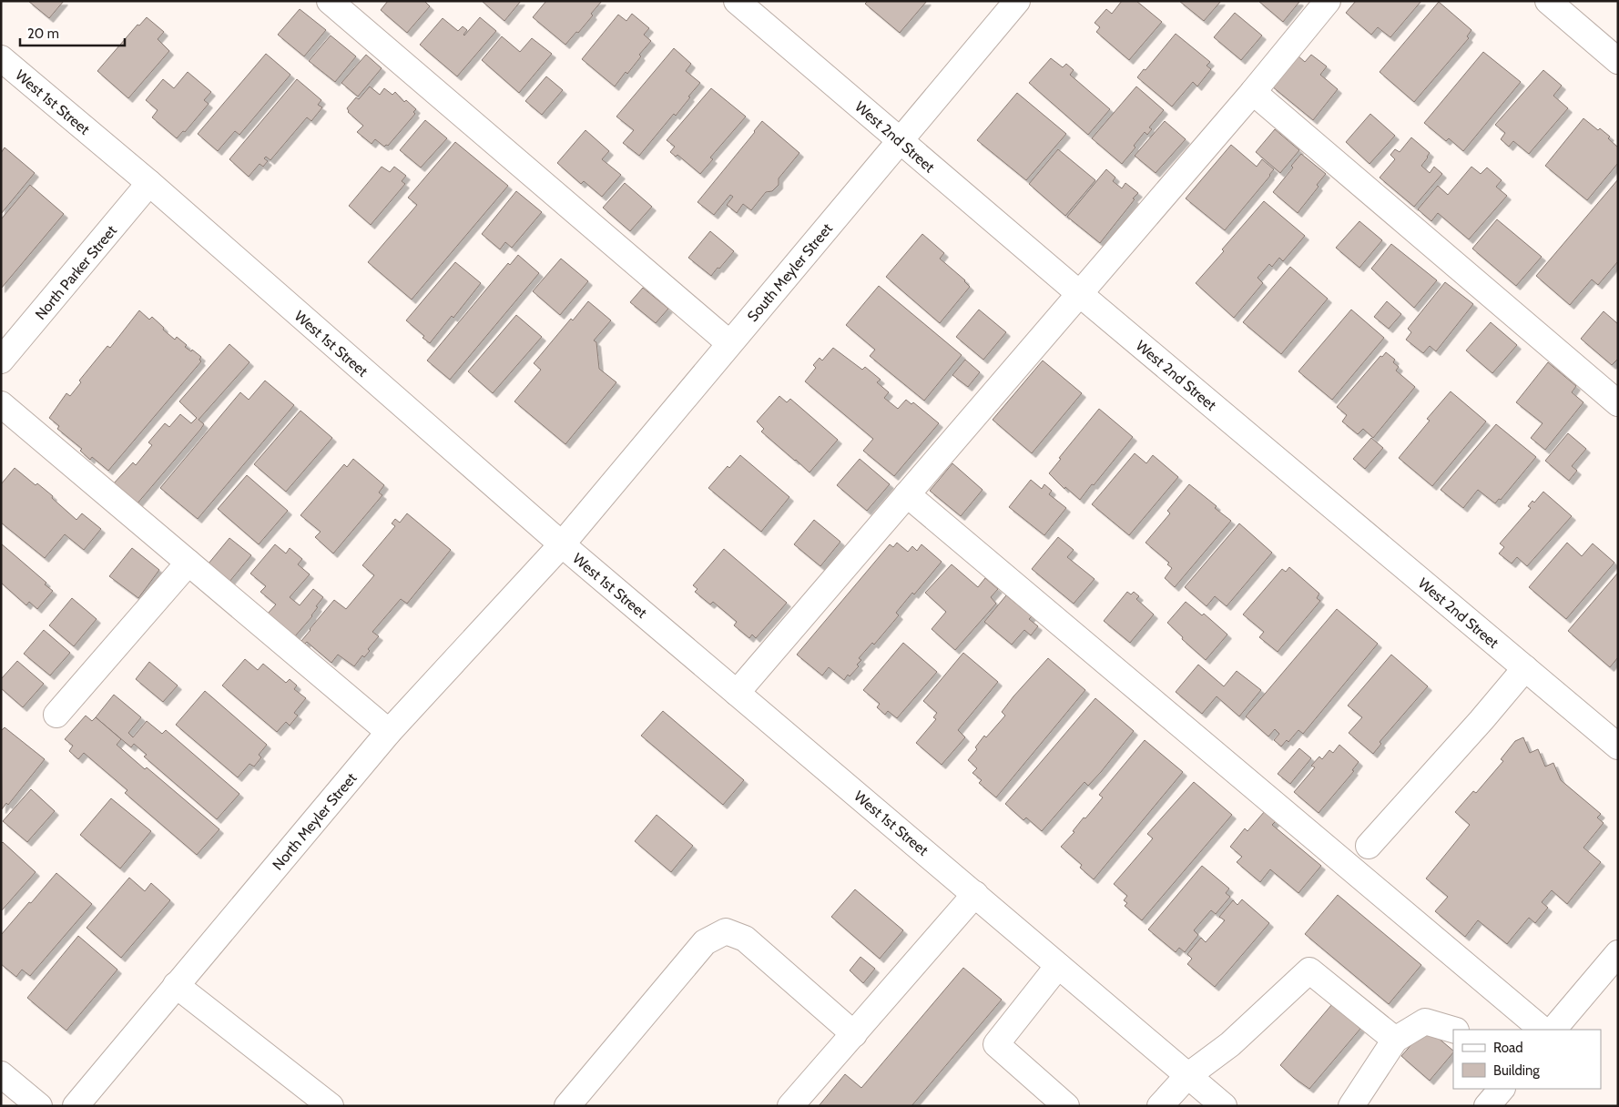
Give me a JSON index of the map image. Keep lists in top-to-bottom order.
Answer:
{
  "streets": {
    "street": [
      "West 1st Street",
      "West 2nd Street",
      "North Parker Street",
      "South Meyler Street",
      "North Meyler Street"
    ]
  },
  "crossings": [
    ["West 1st Street", "North Parker Street"],
    ["West 1st Street", "South Meyler Street"],
    ["West 1st Street", "North Meyler Street"],
    ["West 2nd Street", "South Meyler Street"],
    ["South Meyler Street", "North Meyler Street"]
  ],
  "legend": ["Road", "Building"],
  "scale_bar": "20 m"
}
